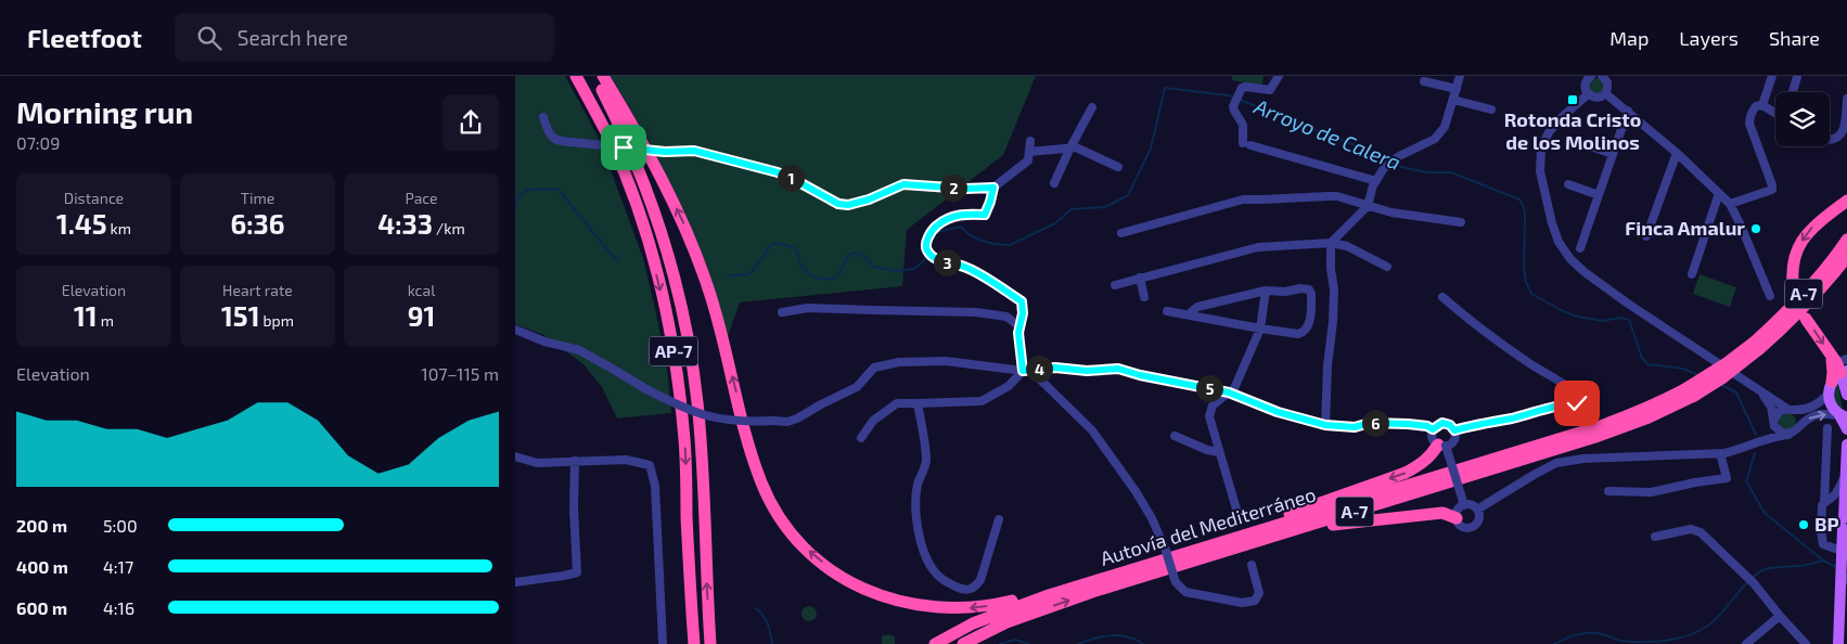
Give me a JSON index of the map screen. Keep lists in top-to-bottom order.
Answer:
{
  "streets": {
    "highway": ["A-7", "AP-7", "Autovía del Mediterráneo"]
  },
  "water": ["Arroyo de Calera"],
  "places": {
    "transit": ["Rotonda Cristo de los Molinos"],
    "other": ["Finca Amalur", "BP"]
  },
  "page": {
    "header": "Fleetfoot",
    "search": "Search here",
    "nav": ["Map", "Layers", "Share"],
    "heading": ["Morning run", "07:09"],
    "pins": [
      "1",
      "2",
      "3",
      "4",
      "5",
      "6"
    ],
    "stats": [
      ["Distance", "1.45 km"],
      ["Time", "6:36"],
      ["Pace", "4:33 /km"],
      ["Elevation", "11 m"],
      ["Heart rate", "151 bpm"],
      ["kcal", "91"]
    ],
    "chart": ["Elevation", "107–115 m"],
    "list": [
      {
        "name": "200 m",
        "note": "5:00"
      },
      {
        "name": "400 m",
        "note": "4:17"
      },
      {
        "name": "600 m",
        "note": "4:16"
      }
    ]
  }
}
